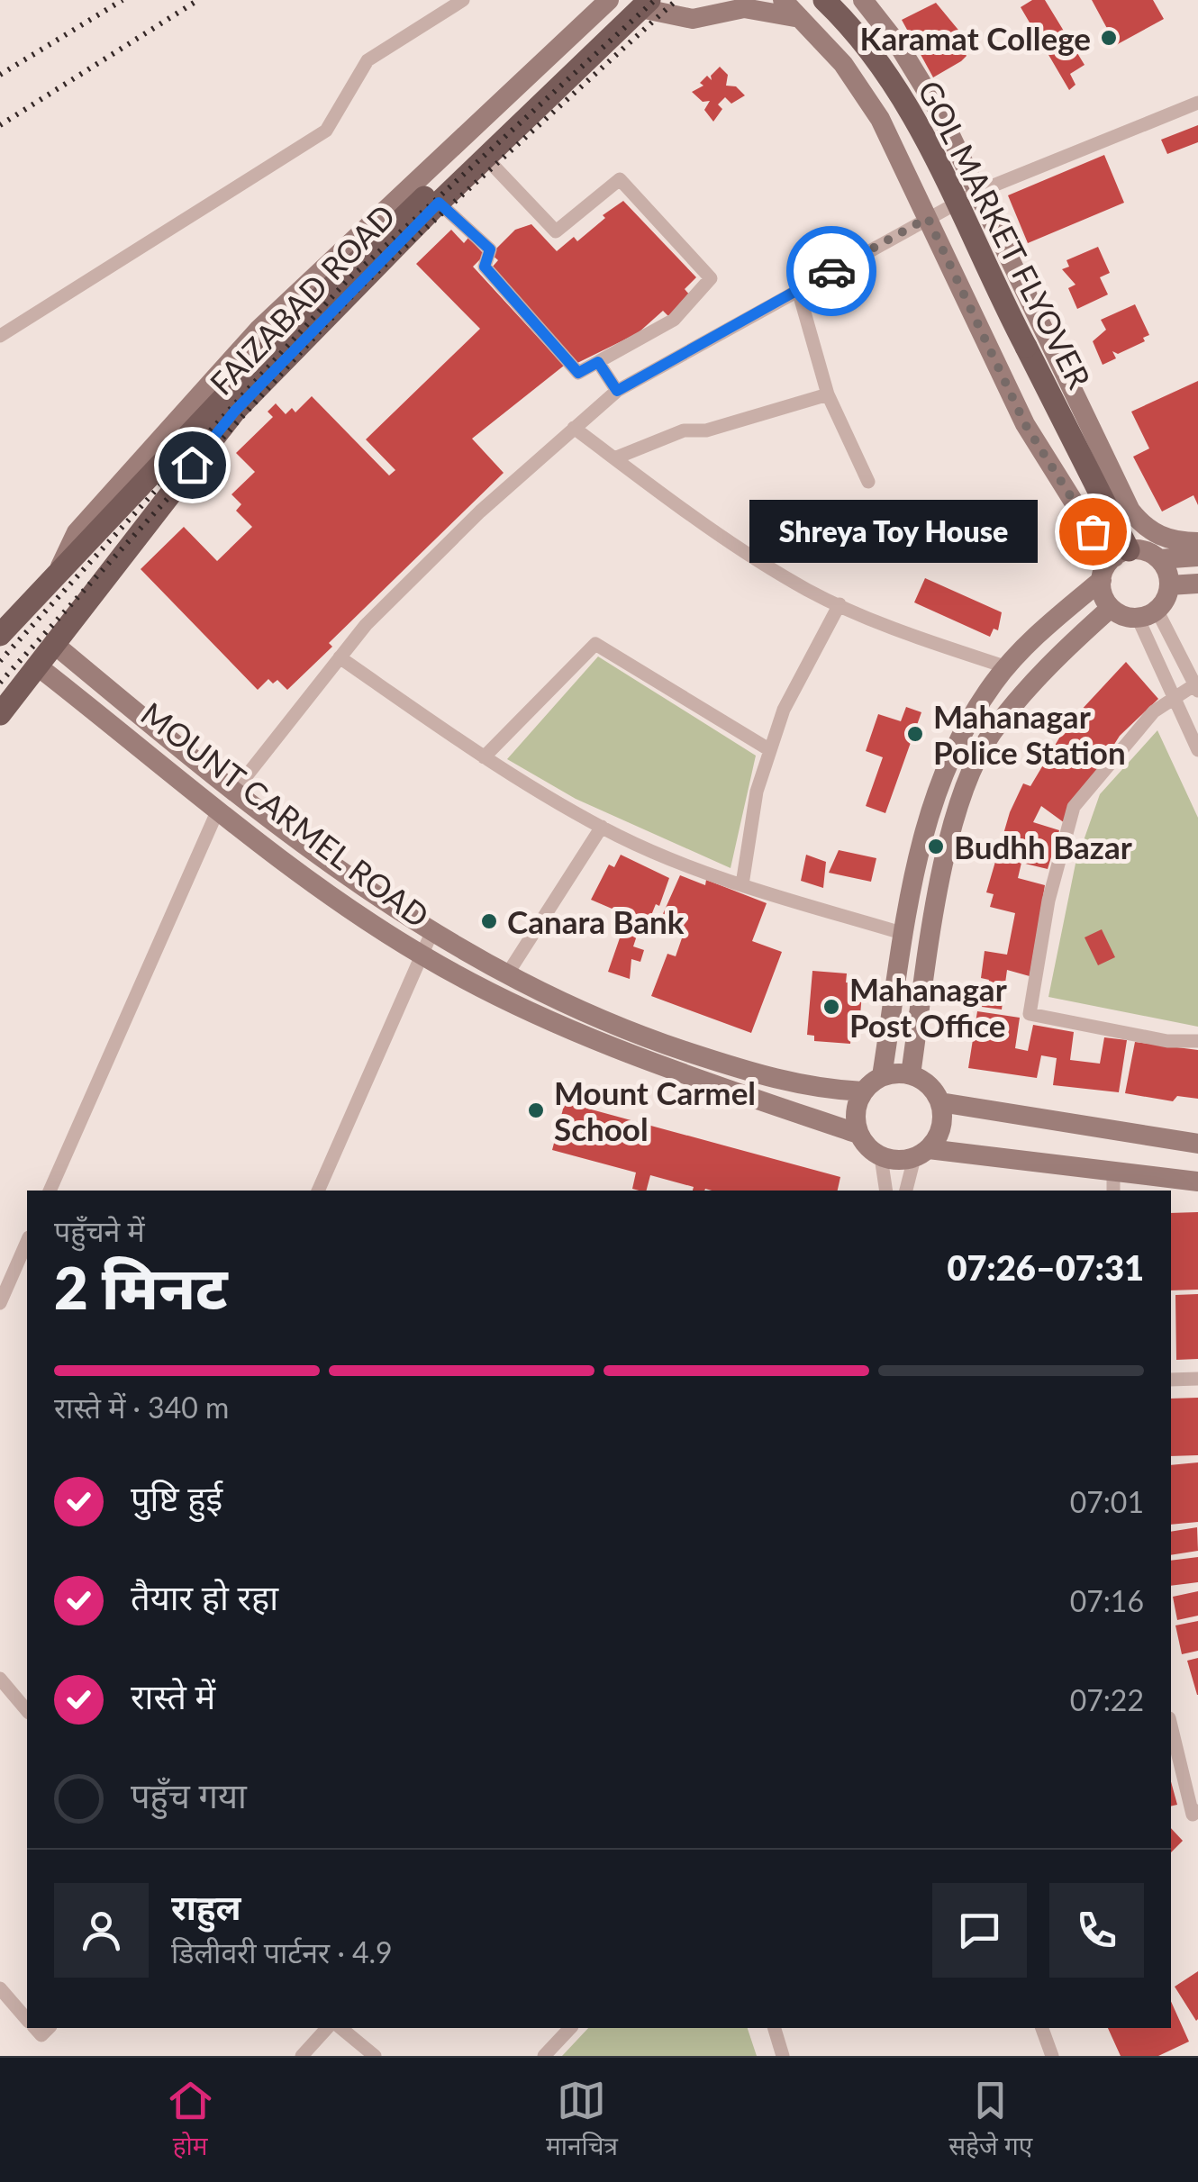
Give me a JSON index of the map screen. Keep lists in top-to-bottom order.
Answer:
{
  "streets": {
    "main road": ["GOL MARKET FLYOVER", "FAIZABAD ROAD"],
    "street": ["MOUNT CARMEL ROAD"]
  },
  "crossings": [
    ["FAIZABAD ROAD", "MOUNT CARMEL ROAD"]
  ],
  "places": [
    "Karamat College",
    "Shreya Toy House",
    "Mahanagar Police Station",
    "Budhh Bazar",
    "Canara Bank",
    "Mahanagar Post Office",
    "Mount Carmel School"
  ],
  "page": {
    "bubble": "Shreya Toy House",
    "heading": ["2 मिनट", "पहुँचने में", "07:26–07:31"],
    "panel": ["राहुल", "डिलीवरी पार्टनर · 4.9"],
    "bar": "रास्ते में · 340 m",
    "list": [
      ["पुष्टि हुई", "07:01"],
      ["तैयार हो रहा", "07:16"],
      ["रास्ते में", "07:22"],
      "पहुँच गया"
    ],
    "tabs": ["होम", "मानचित्र", "सहेजे गए"]
  }
}
